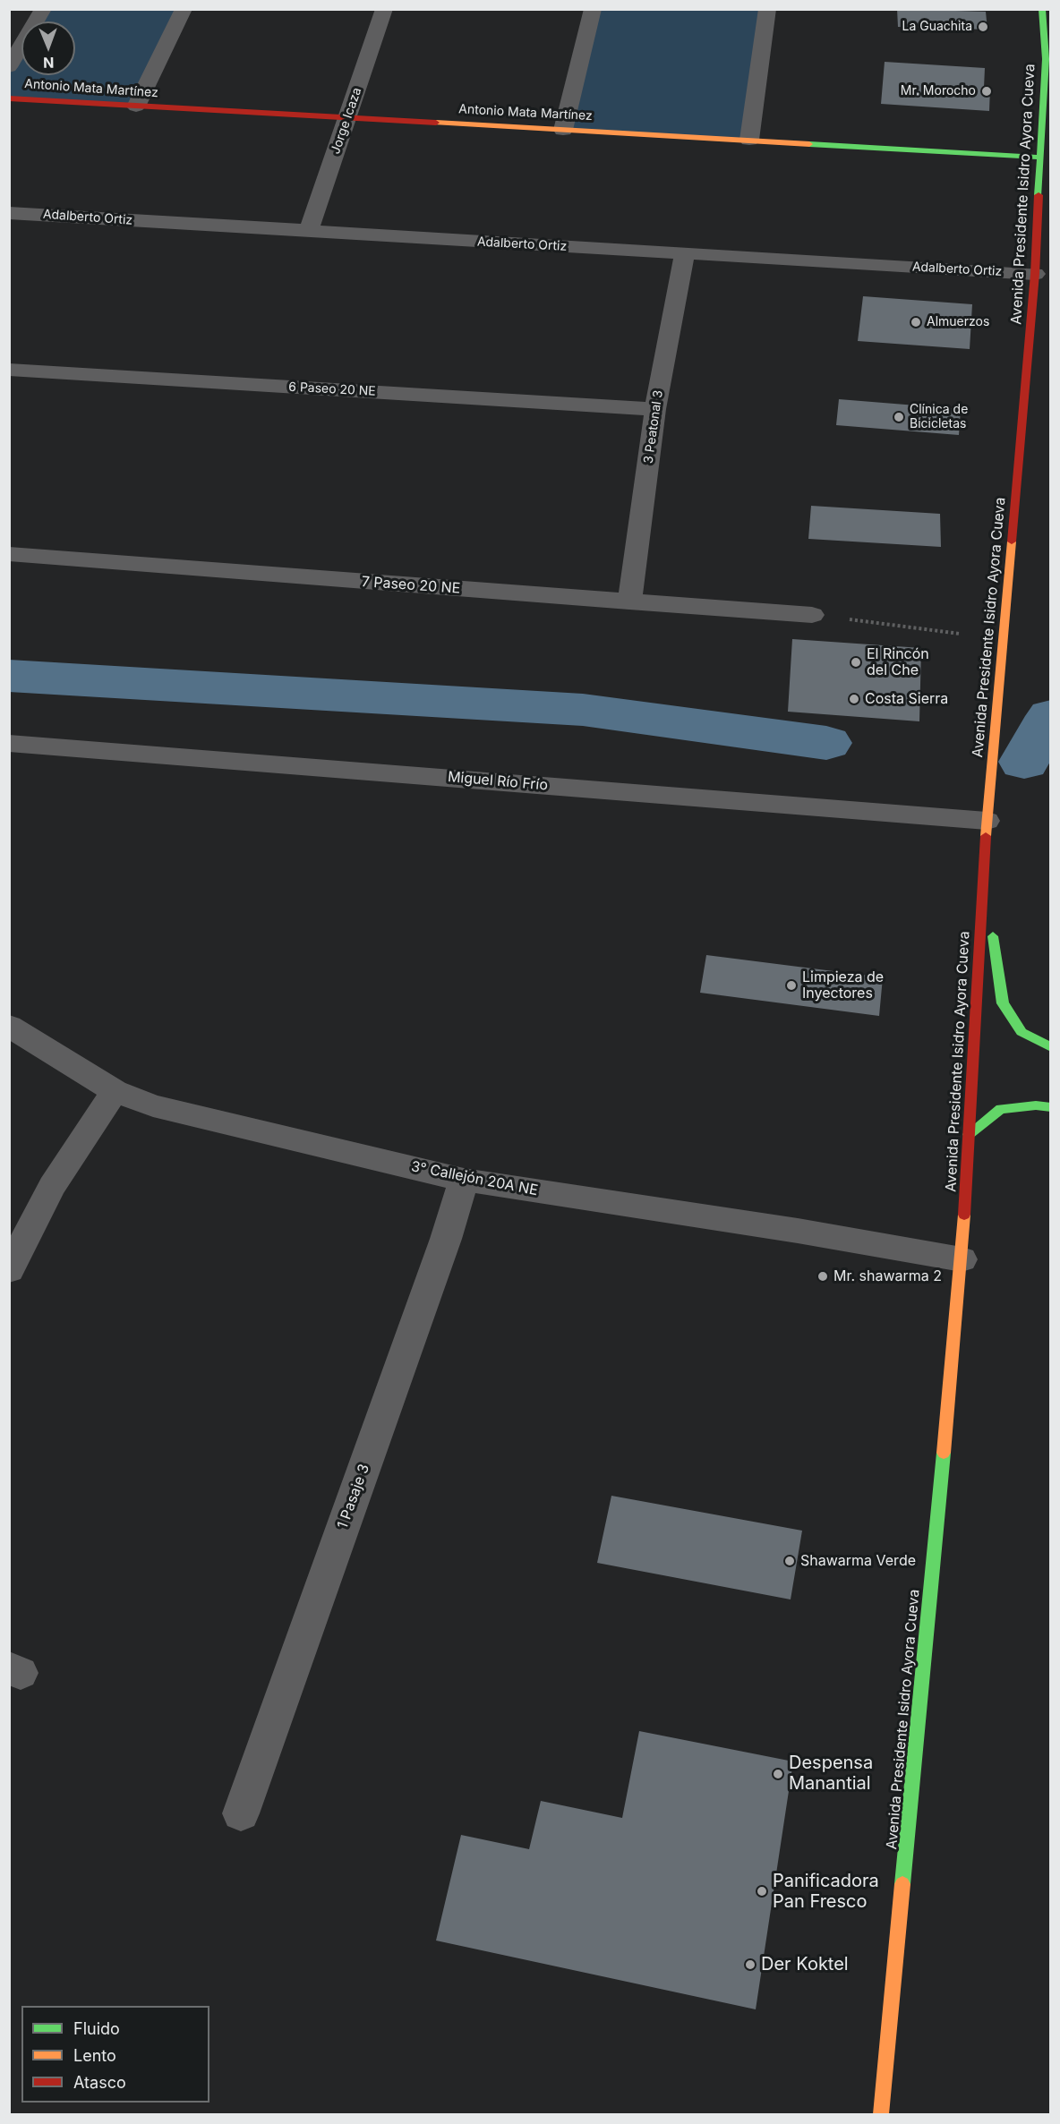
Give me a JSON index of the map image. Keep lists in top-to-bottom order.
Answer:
{
  "streets": {
    "main road": ["Antonio Mata Martínez", "Avenida Presidente Isidro Ayora Cueva"],
    "street": [
      "Jorge Icaza",
      "Adalberto Ortiz",
      "6 Paseo 20 NE",
      "3 Peatonal 3",
      "7 Paseo 20 NE",
      "Miguel Río Frío",
      "3° Callejón 20A NE",
      "1 Pasaje 3"
    ]
  },
  "crossings": [
    ["Antonio Mata Martínez", "Jorge Icaza"],
    ["Antonio Mata Martínez", "Avenida Presidente Isidro Ayora Cueva"],
    ["Jorge Icaza", "Adalberto Ortiz"],
    ["Avenida Presidente Isidro Ayora Cueva", "Adalberto Ortiz"],
    ["Avenida Presidente Isidro Ayora Cueva", "Miguel Río Frío"],
    ["Avenida Presidente Isidro Ayora Cueva", "3° Callejón 20A NE"],
    ["Adalberto Ortiz", "3 Peatonal 3"],
    ["6 Paseo 20 NE", "3 Peatonal 3"],
    ["3 Peatonal 3", "7 Paseo 20 NE"],
    ["3° Callejón 20A NE", "1 Pasaje 3"]
  ],
  "places": [
    "La Guachita",
    "Mr. Morocho",
    "Almuerzos",
    "Clínica de Bicicletas",
    "El Rincón del Che",
    "Costa Sierra",
    "Limpieza de Inyectores",
    "Mr. shawarma 2",
    "Shawarma Verde",
    "Despensa Manantial",
    "Panificadora Pan Fresco",
    "Der Koktel"
  ],
  "legend": ["Fluido", "Lento", "Atasco"],
  "north": "bottom"
}
